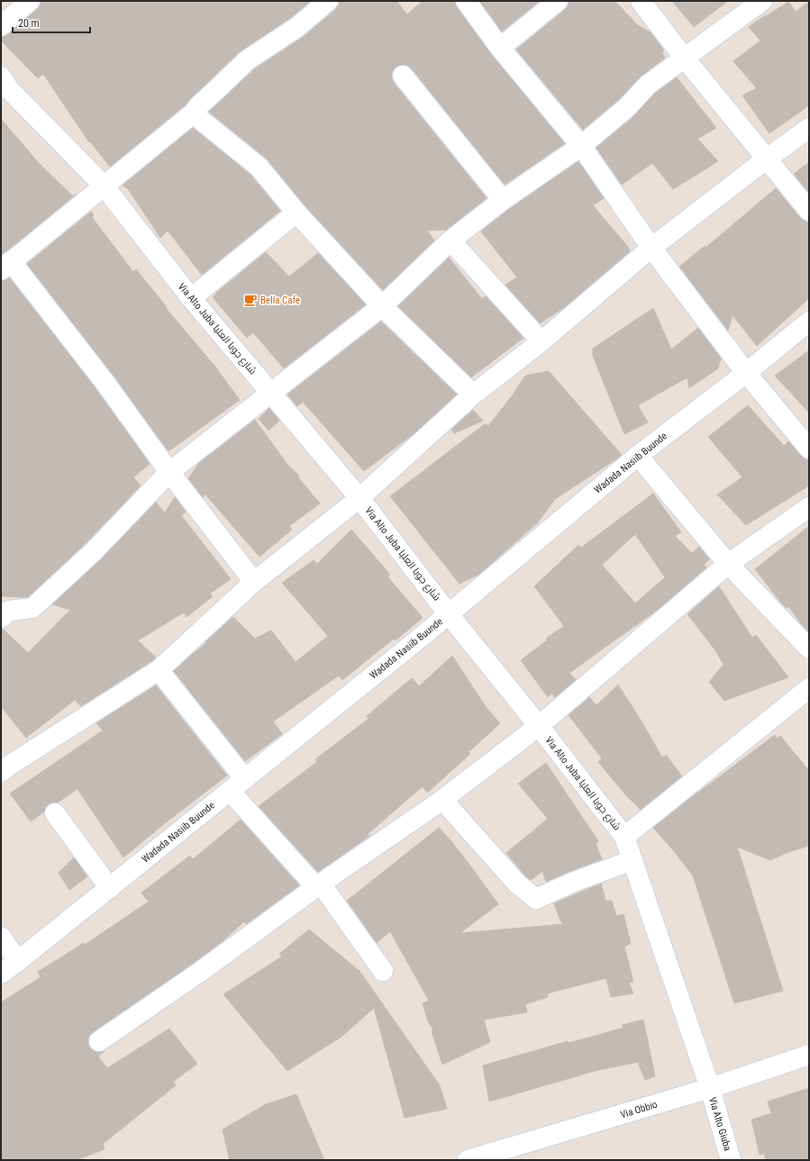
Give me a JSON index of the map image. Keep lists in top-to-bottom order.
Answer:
{
  "streets": {
    "street": [
      "Via Alto Juba شارع جوبا العليا",
      "Wadada Nasiib Buunde",
      "Via Obbio",
      "Via Alto Giuba"
    ]
  },
  "crossings": [
    ["Via Alto Juba شارع جوبا العليا", "Wadada Nasiib Buunde"],
    ["Via Alto Juba شارع جوبا العليا", "Via Obbio"],
    ["Via Alto Juba شارع جوبا العليا", "Via Alto Giuba"],
    ["Via Obbio", "Via Alto Giuba"]
  ],
  "places": {
    "cafe": ["Bella Cafe"]
  },
  "scale_bar": "20 m"
}
